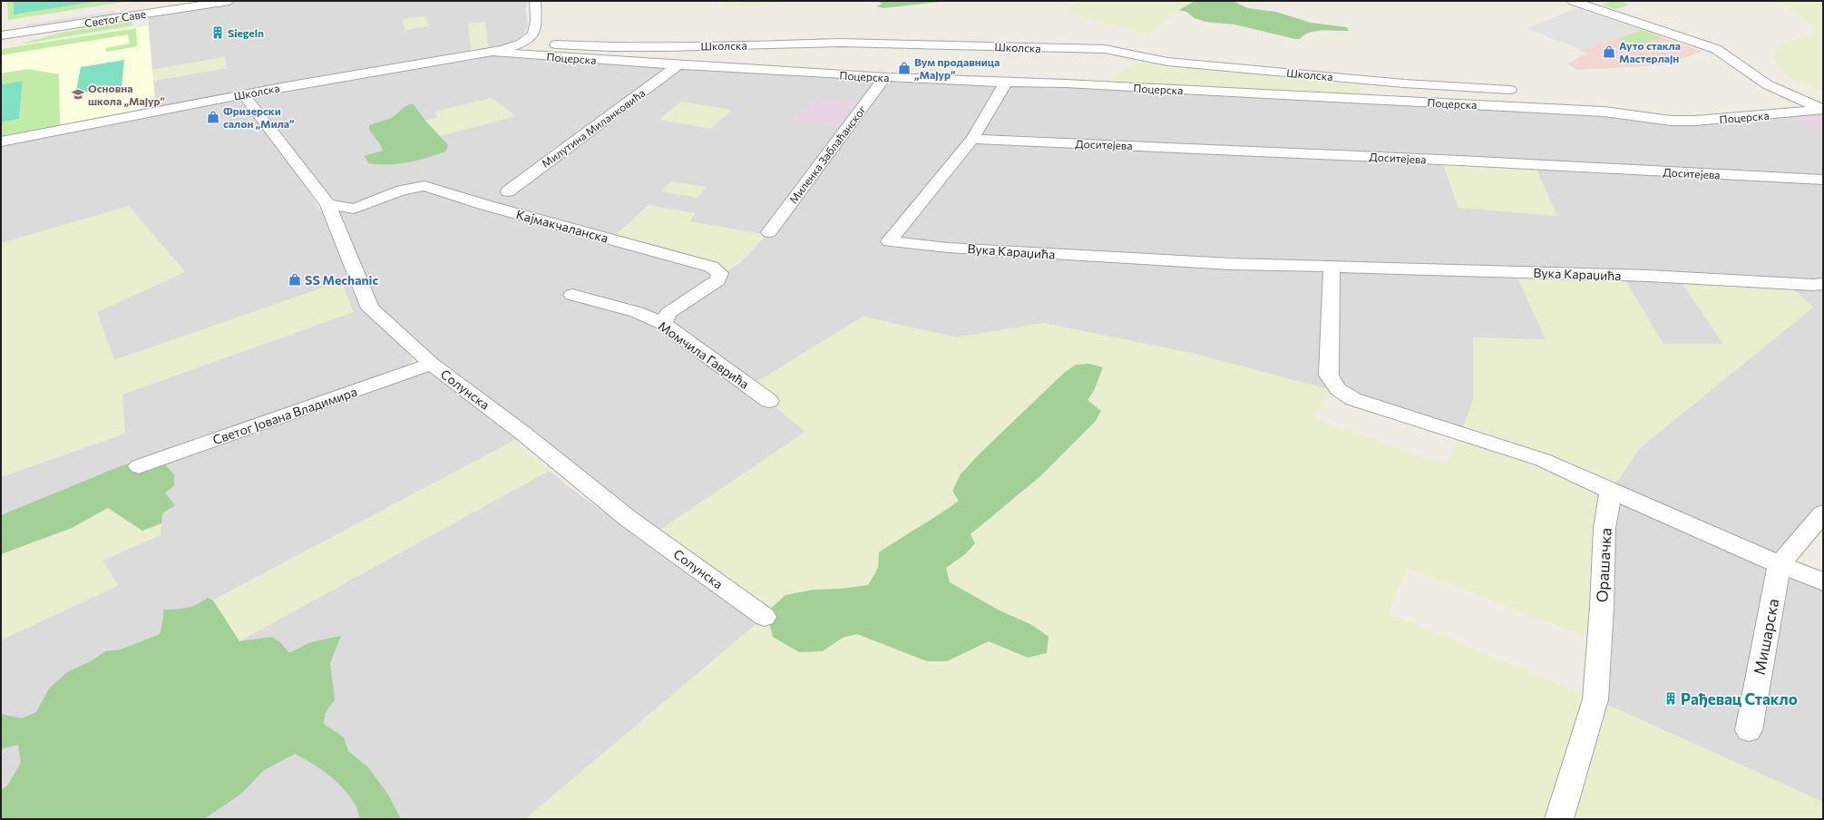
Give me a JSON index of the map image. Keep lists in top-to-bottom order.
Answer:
{
  "streets": {
    "street": [
      "Светог Саве",
      "Школска",
      "Поцерска",
      "Милутина Миланковића",
      "Доситејева",
      "Миленка Заблаћанског",
      "Кајмакчаланска",
      "Вука Караџића",
      "Момчила Гаврића",
      "Солунска",
      "Светог Јована Владимира",
      "Орашачка",
      "Мишарска"
    ]
  },
  "crossings": [
    ["Школска", "Поцерска"],
    ["Школска", "Солунска"],
    ["Поцерска", "Милутина Миланковића"],
    ["Поцерска", "Миленка Заблаћанског"],
    ["Поцерска", "Вука Караџића"],
    ["Доситејева", "Вука Караџића"],
    ["Кајмакчаланска", "Момчила Гаврића"],
    ["Кајмакчаланска", "Солунска"],
    ["Солунска", "Светог Јована Владимира"]
  ],
  "places": {
    "building": ["Siegeln", "Рађевац Стакло"],
    "shop": [
      "Ауто стакла Мастерлајн",
      "Вум продавница „Мајур”",
      "Фризерски салон „Мила”",
      "SS Mechanic"
    ],
    "school or university": ["Основна школа „Мајур”"]
  }
}
